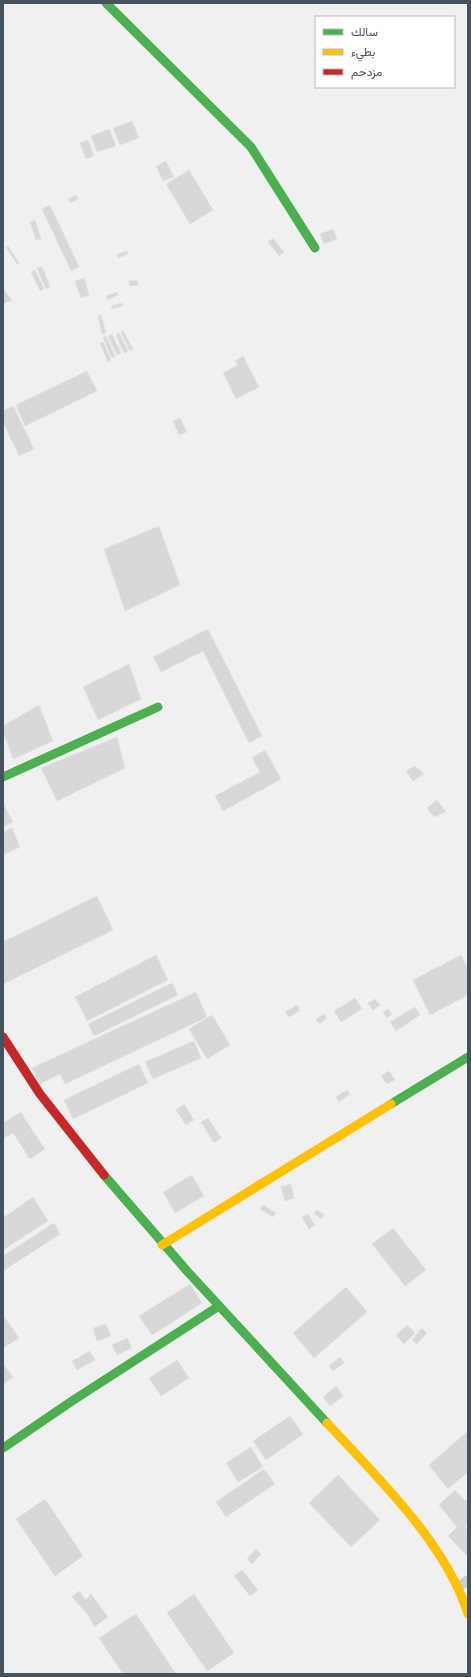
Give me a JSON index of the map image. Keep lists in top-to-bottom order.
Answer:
{
  "legend": ["سالك", "بطيء", "مزدحم"]
}
